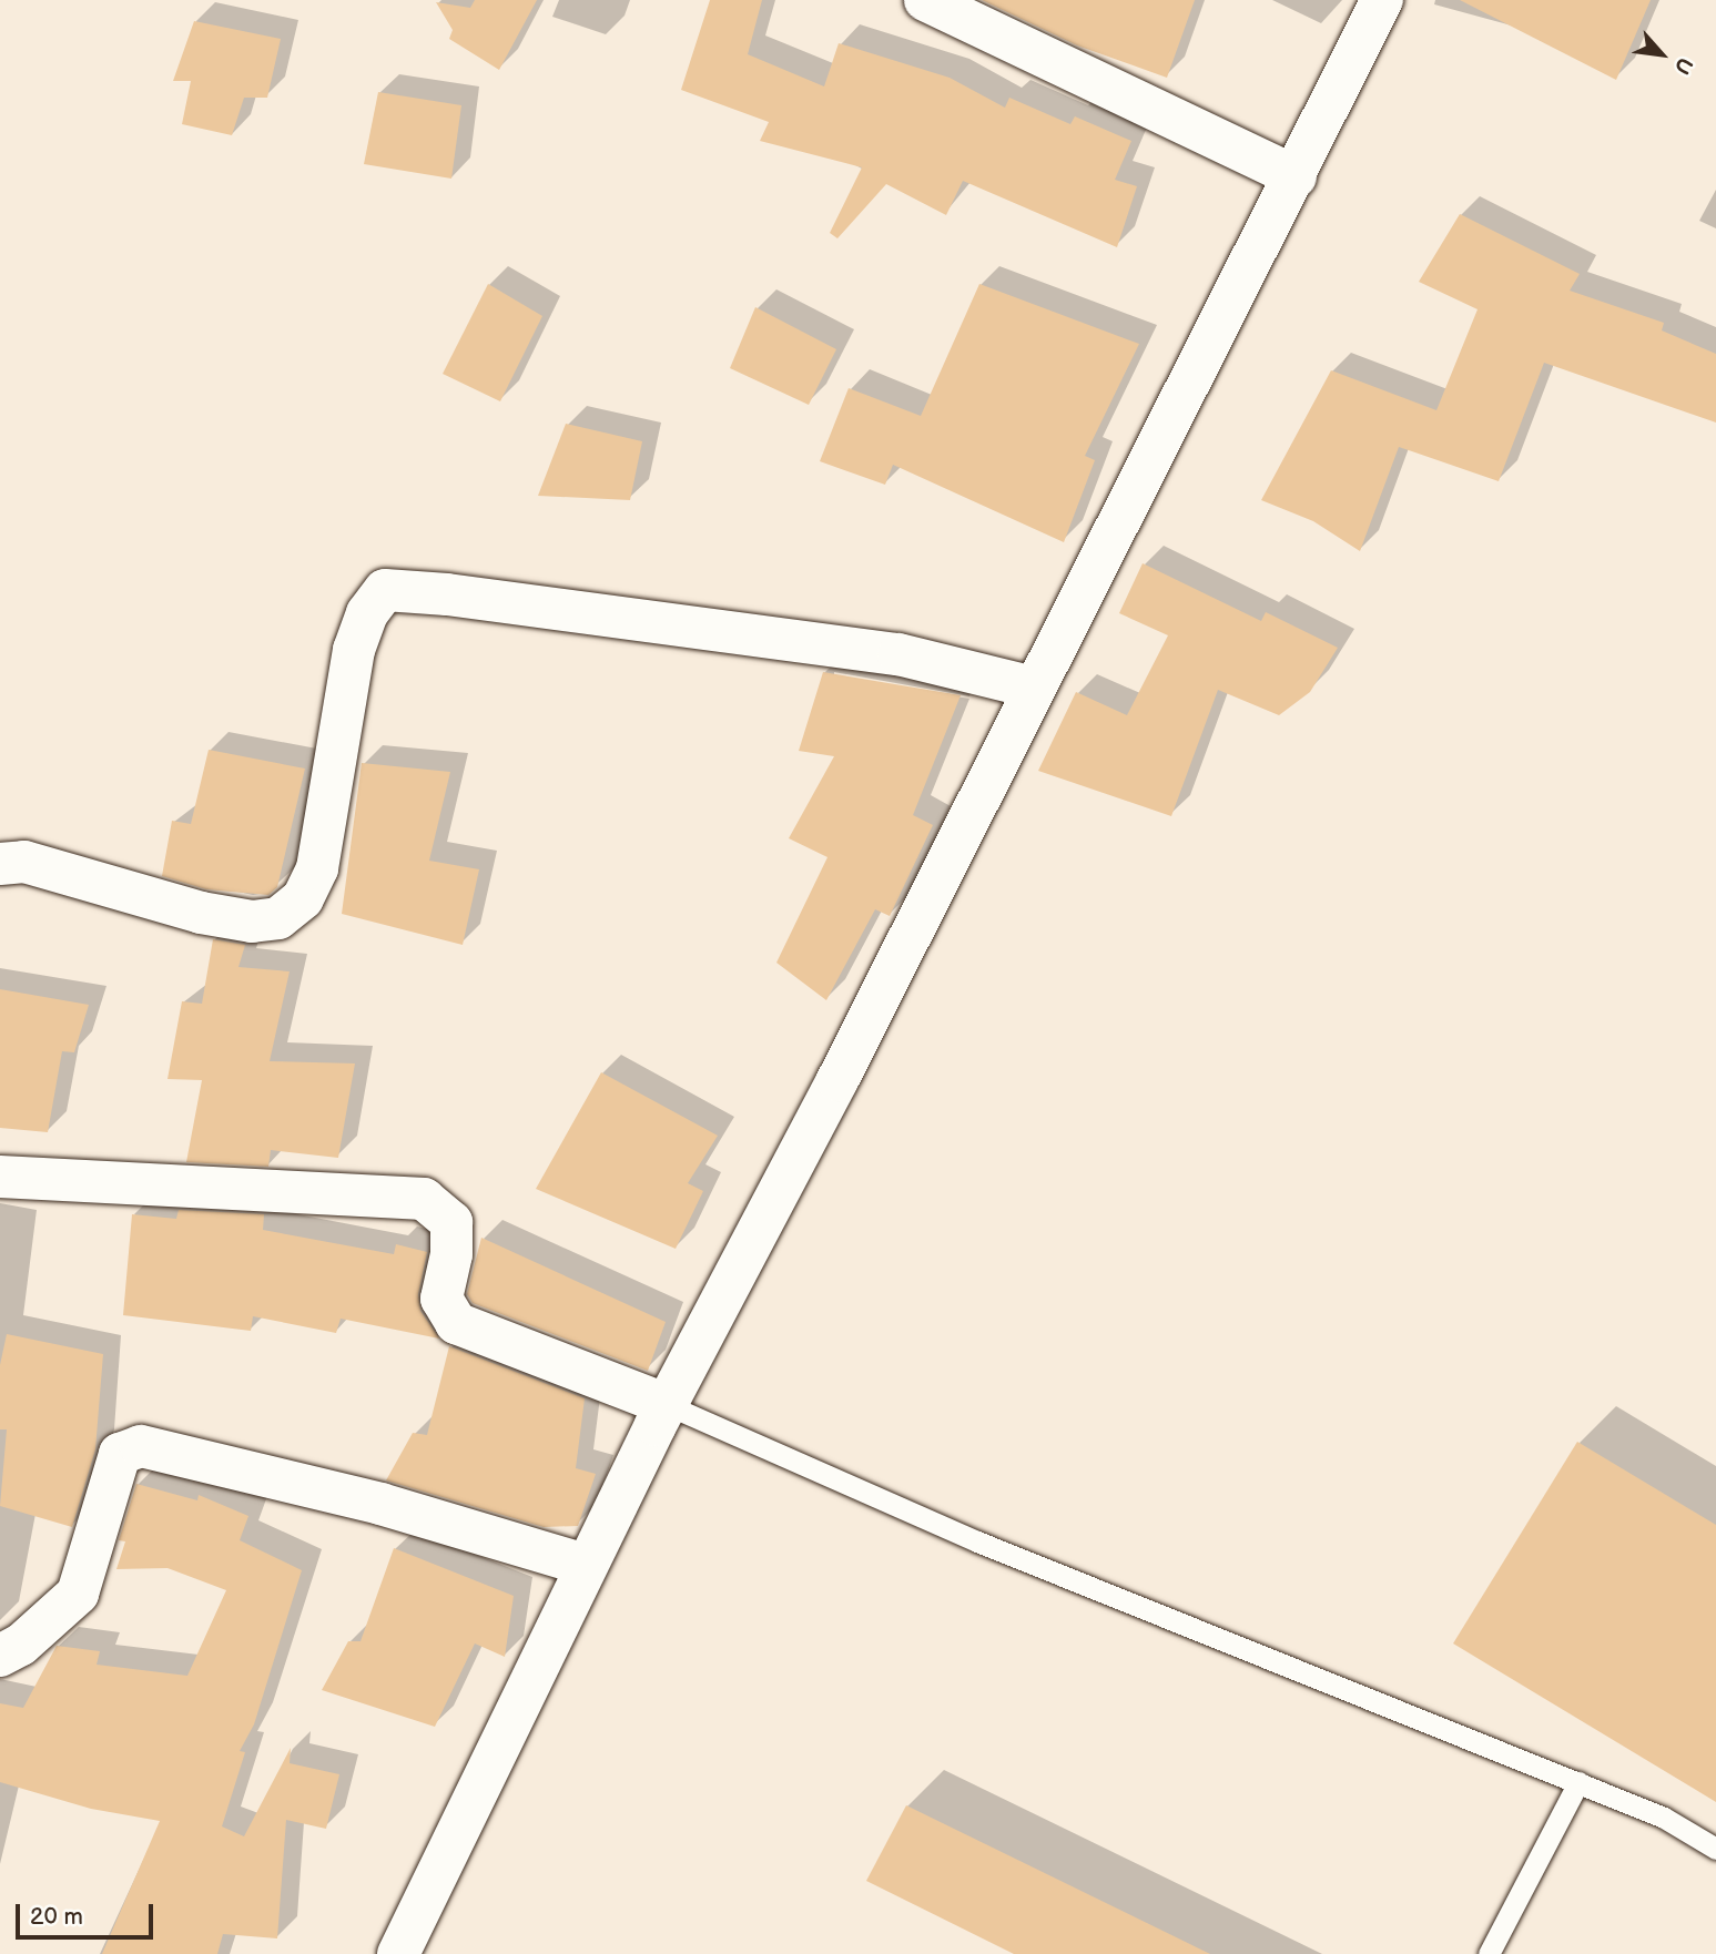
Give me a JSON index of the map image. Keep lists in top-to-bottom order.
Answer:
{
  "scale_bar": "20 m",
  "north": "bottom right"
}
